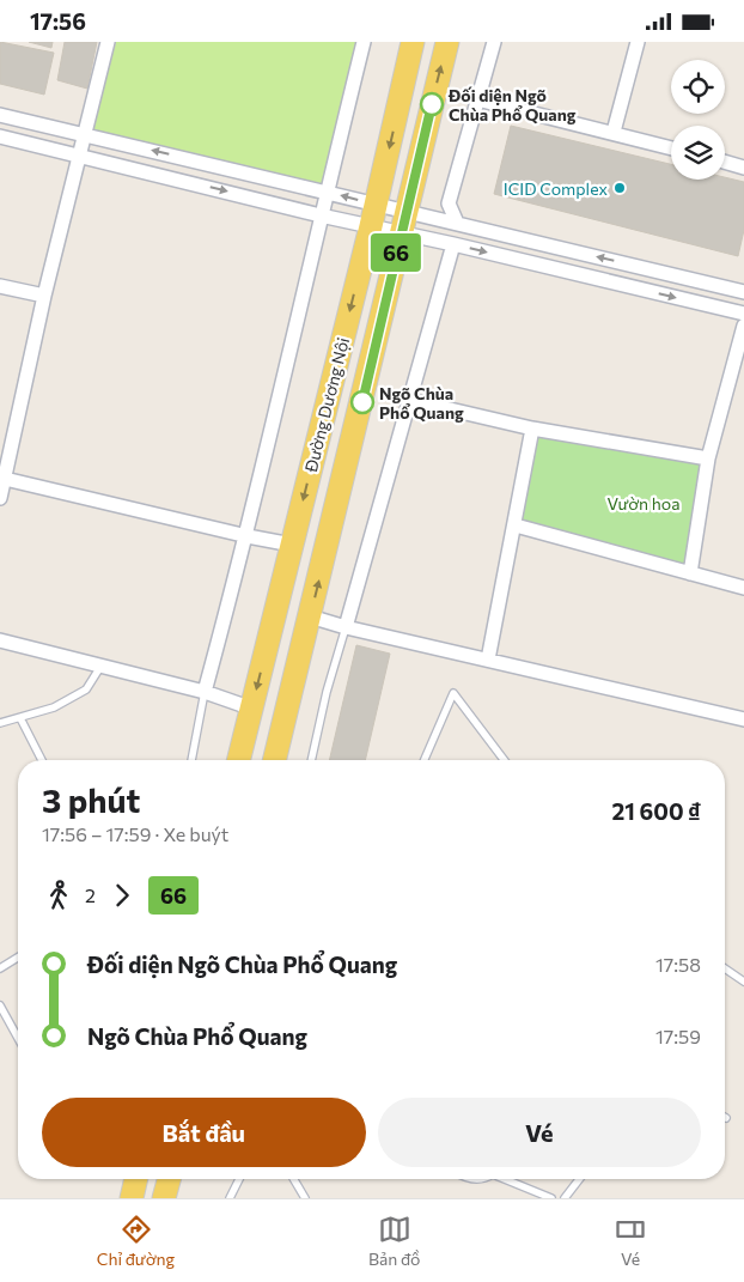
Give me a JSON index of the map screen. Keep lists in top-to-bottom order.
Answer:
{
  "streets": {
    "main road": ["Đường Dương Nội"]
  },
  "parks": ["Vườn hoa"],
  "places": ["Đối diện Ngõ Chùa Phổ Quang", "ICID Complex", "Ngõ Chùa Phổ Quang"],
  "lines": ["bus line 66"],
  "page": {
    "status": "17:56",
    "on_map": "66",
    "heading": ["3 phút", "17:56 – 17:59 · Xe buýt", "21 600 ₫"],
    "legs": ["2", "66"],
    "list": [
      {
        "name": "Đối diện Ngõ Chùa Phổ Quang",
        "value": "17:58"
      },
      {
        "name": "Ngõ Chùa Phổ Quang",
        "value": "17:59"
      }
    ],
    "buttons": ["Bắt đầu", "Vé"],
    "tabs": ["Chỉ đường", "Bản đồ", "Vé"]
  }
}
